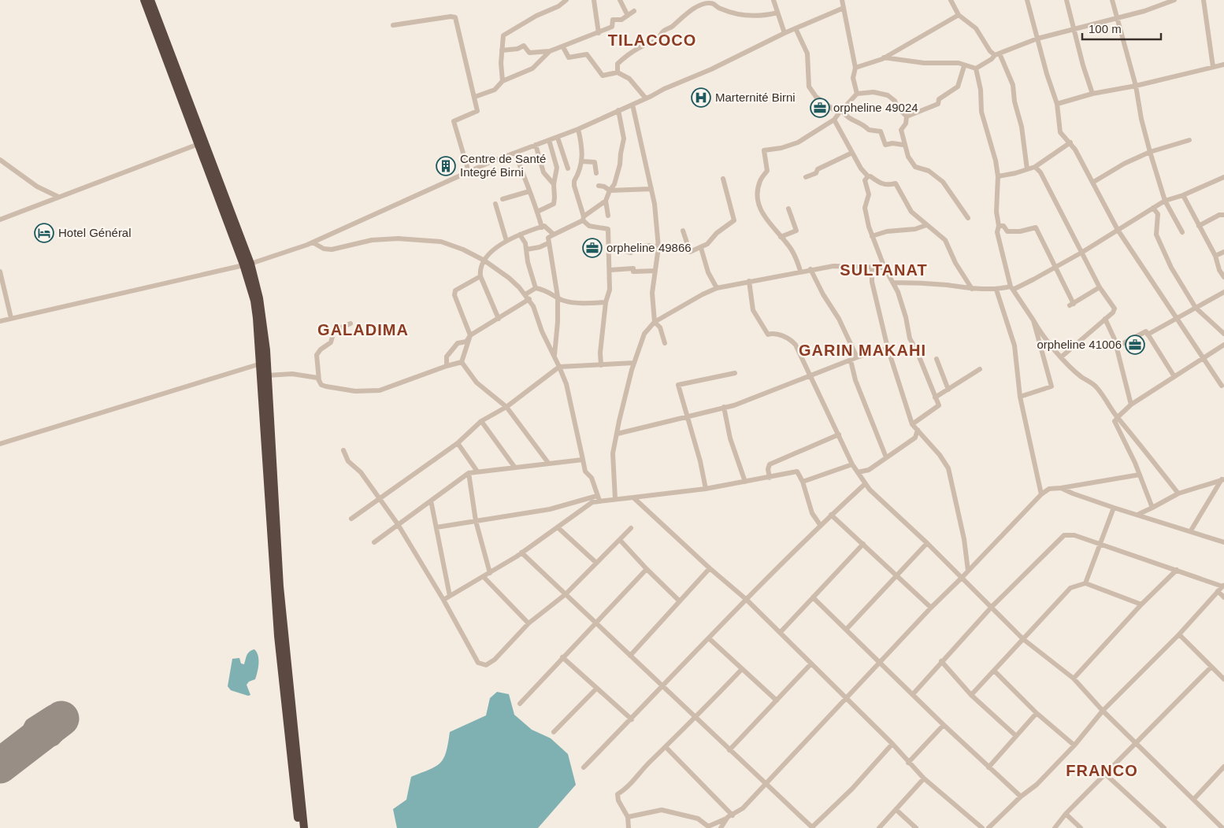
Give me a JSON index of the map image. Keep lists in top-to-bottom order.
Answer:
{
  "districts": [
    "TILACOCO",
    "SULTANAT",
    "GALADIMA",
    "GARIN MAKAHI",
    "FRANCO"
  ],
  "places": {
    "hospital": ["Marternité Birni"],
    "office": ["orpheline 49024", "orpheline 49866", "orpheline 41006"],
    "building": ["Centre de Santé Integré Birni"],
    "hotel": ["Hotel Général"]
  },
  "scale_bar": "100 m"
}
